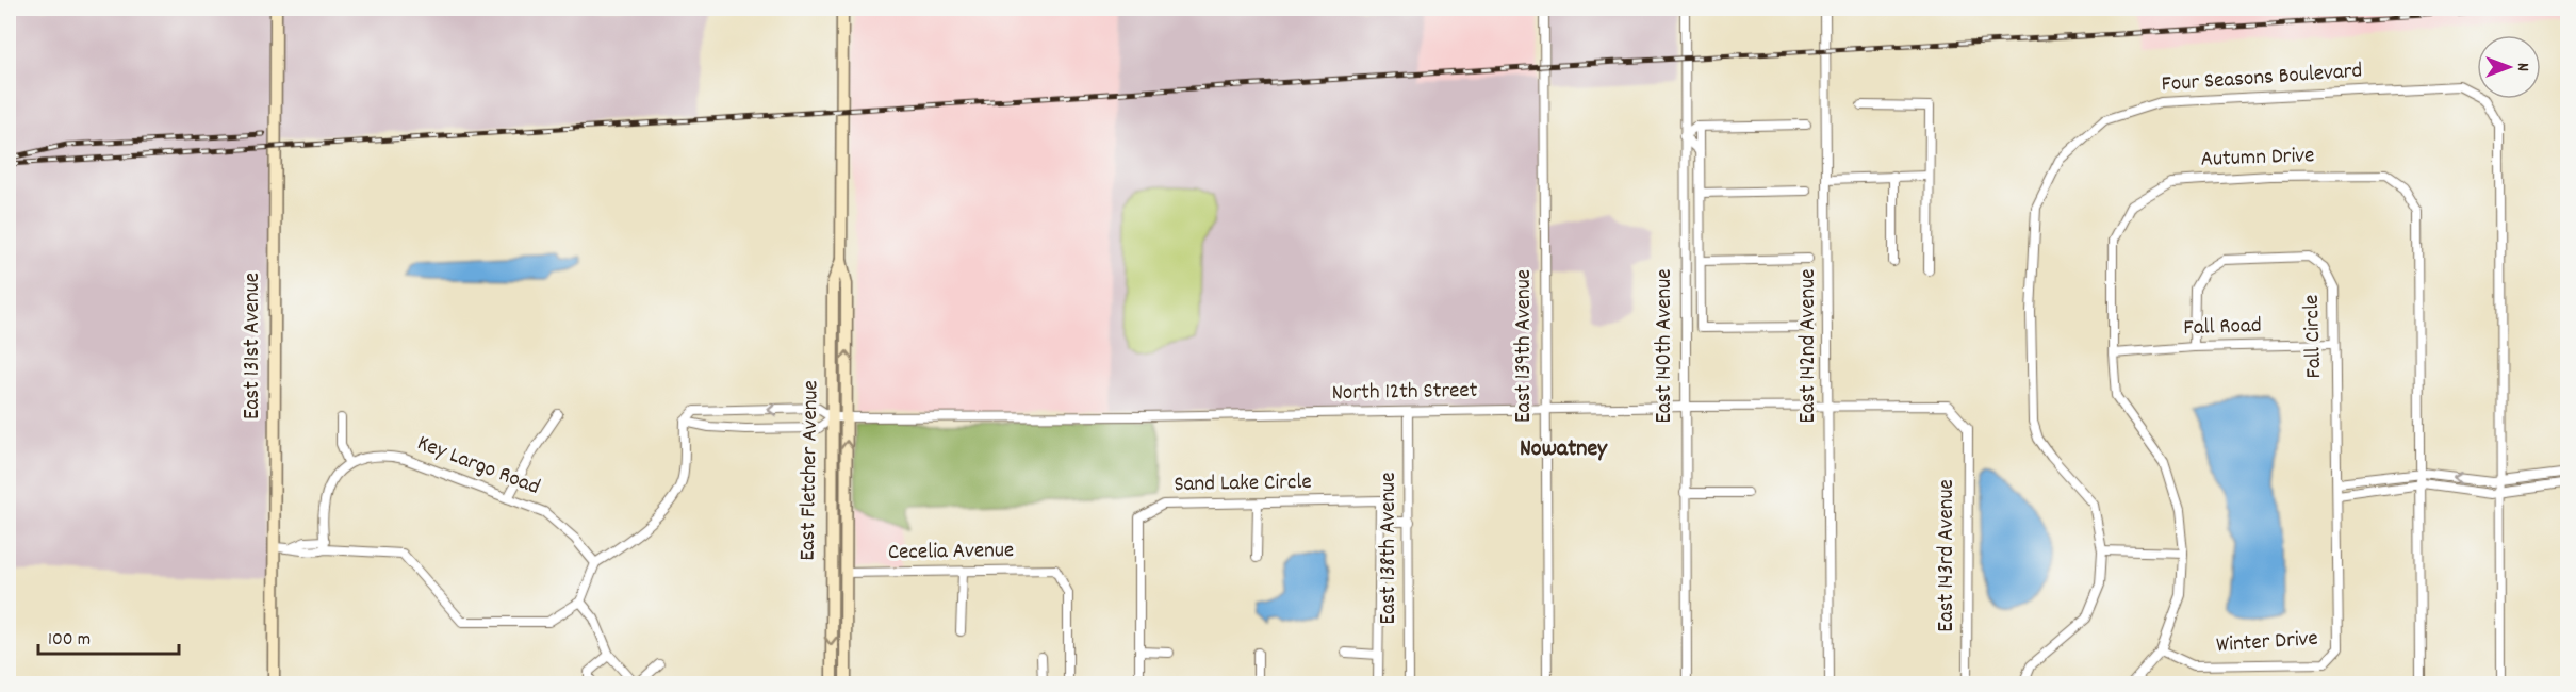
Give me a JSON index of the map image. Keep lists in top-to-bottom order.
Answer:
{
  "streets": {
    "main road": ["East 131st Avenue", "East Fletcher Avenue"],
    "street": [
      "Four Seasons Boulevard",
      "Autumn Drive",
      "Fall Road",
      "Fall Circle",
      "East 139th Avenue",
      "East 140th Avenue",
      "East 142nd Avenue",
      "North 12th Street",
      "Key Largo Road",
      "Sand Lake Circle",
      "East 138th Avenue",
      "Cecelia Avenue",
      "East 143rd Avenue",
      "Winter Drive"
    ]
  },
  "crossings": [
    ["Autumn Drive", "Fall Road"],
    ["Autumn Drive", "Winter Drive"],
    ["Fall Road", "Fall Circle"],
    ["Fall Circle", "Winter Drive"],
    ["East 139th Avenue", "North 12th Street"],
    ["East 140th Avenue", "North 12th Street"],
    ["East 142nd Avenue", "North 12th Street"],
    ["North 12th Street", "East Fletcher Avenue"],
    ["North 12th Street", "East 138th Avenue"],
    ["North 12th Street", "East 143rd Avenue"],
    ["East Fletcher Avenue", "Cecelia Avenue"]
  ],
  "districts": ["Nowatney"],
  "scale_bar": "100 m",
  "north": "right"
}
